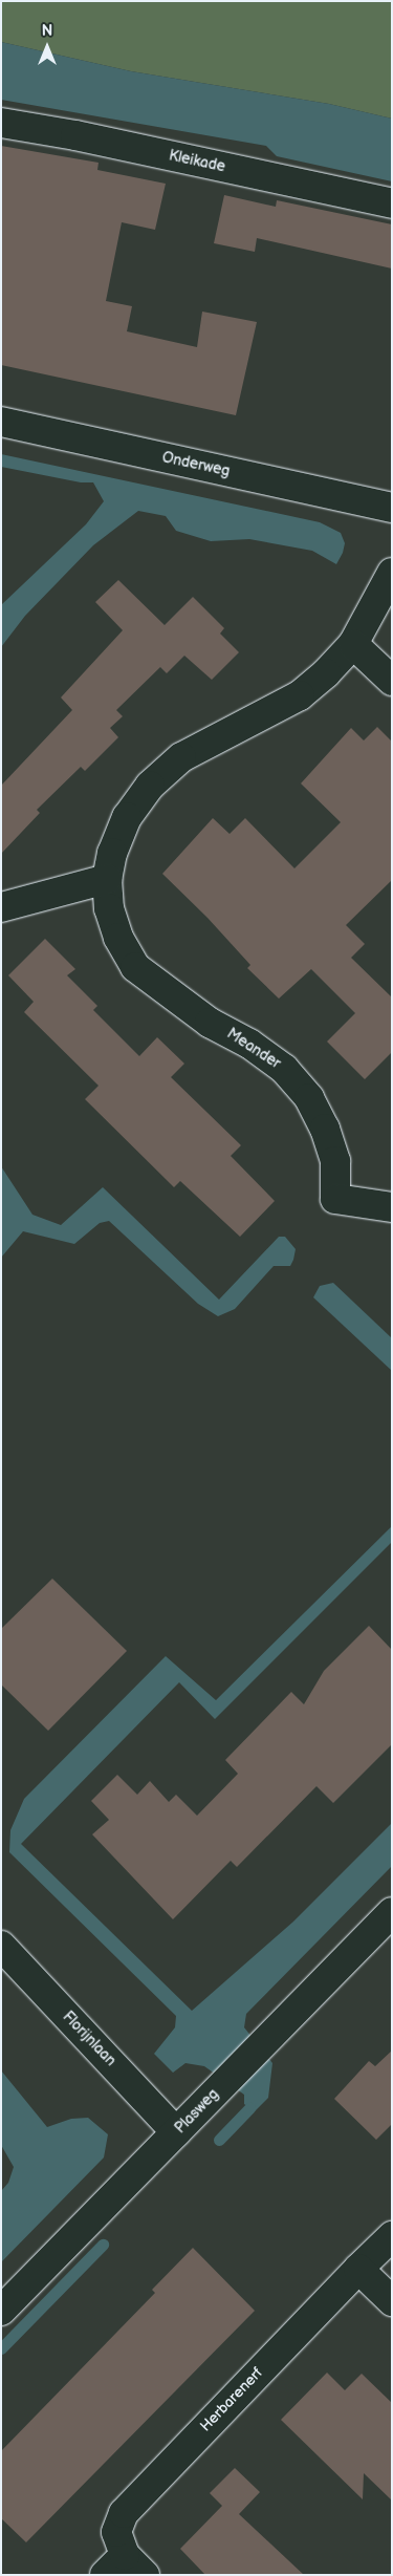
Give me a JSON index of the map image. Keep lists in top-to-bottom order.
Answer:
{
  "streets": {
    "street": [
      "Kleikade",
      "Onderweg",
      "Meander",
      "Florijnlaan",
      "Plasweg",
      "Herbarenerf"
    ]
  },
  "crossings": [
    ["Florijnlaan", "Plasweg"]
  ],
  "north": "top"
}
